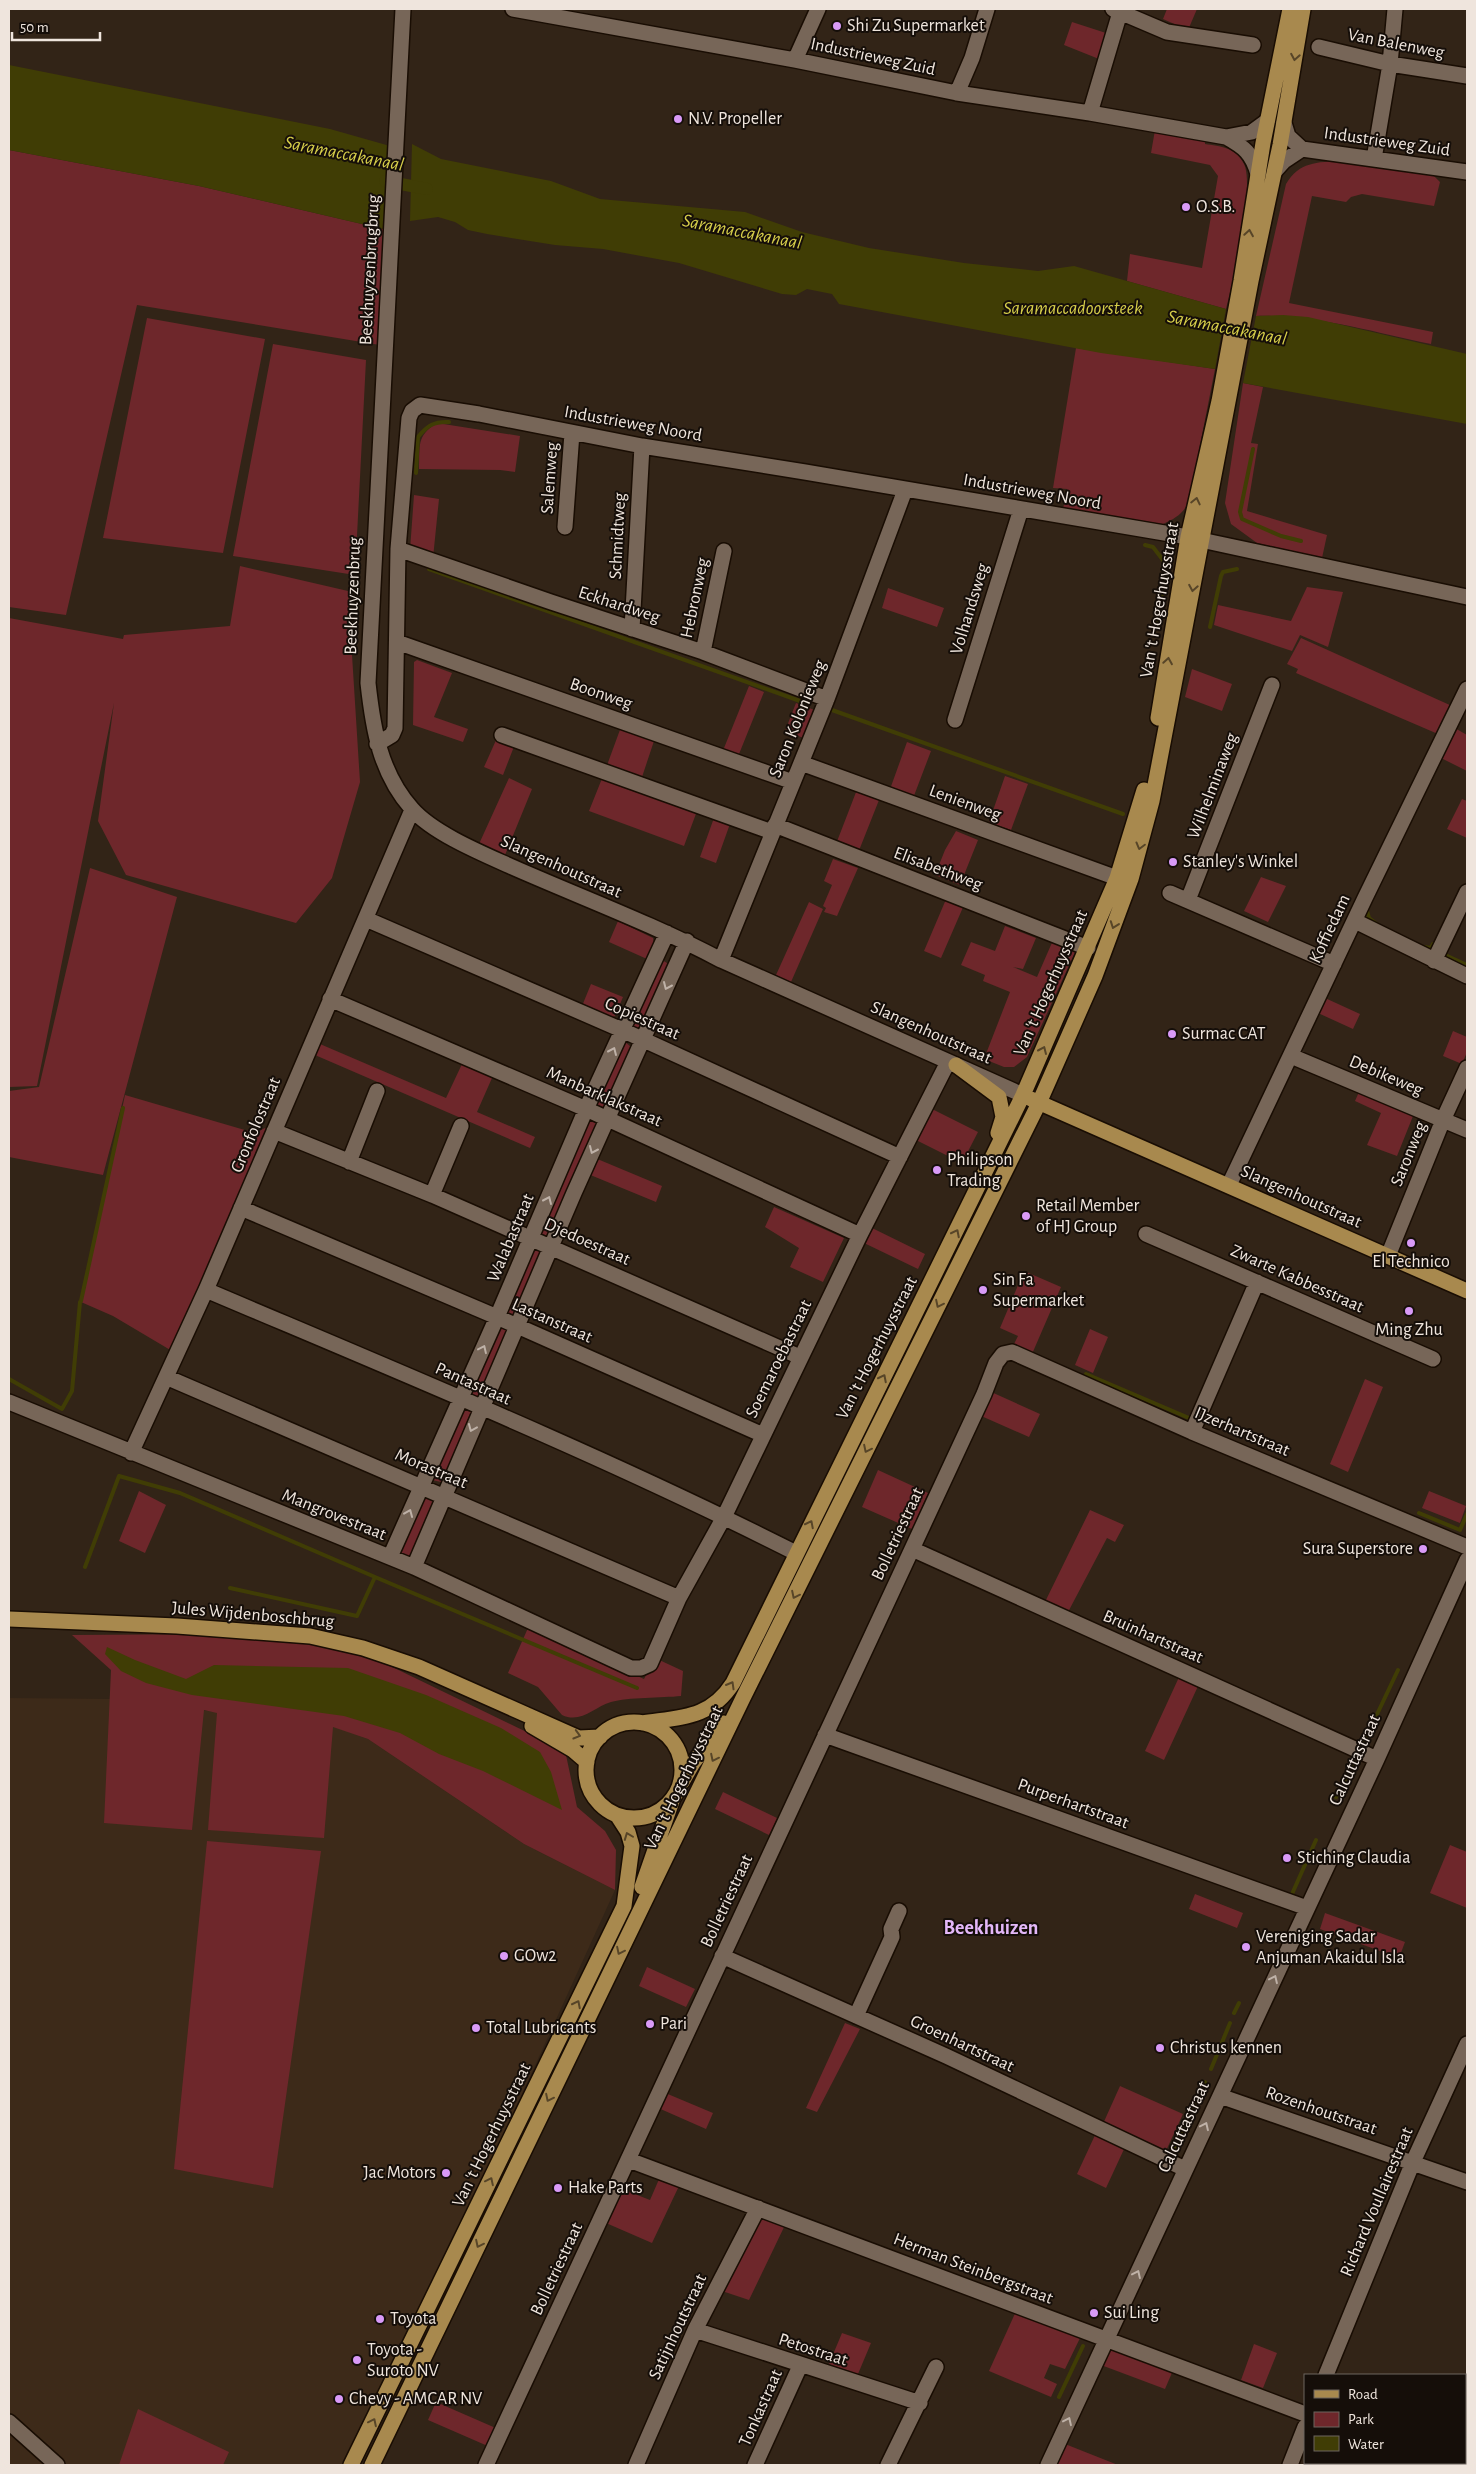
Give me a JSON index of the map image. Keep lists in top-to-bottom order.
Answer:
{
  "streets": {
    "main road": ["Van 't Hogerhuysstraat", "Slangenhoutstraat", "Jules Wijdenboschbrug"],
    "street": [
      "Van Balenweg",
      "Industrieweg Zuid",
      "Beekhuyzenbrugbrug",
      "Industrieweg Noord",
      "Salemweg",
      "Schmidtweg",
      "Beekhuyzenbrug",
      "Hebronweg",
      "Eckhardweg",
      "Volhandsweg",
      "Boonweg",
      "Saron Kolonieweg",
      "Wilhelminaweg",
      "Lenienweg",
      "Elisabethweg",
      "Koffiedam",
      "Copiestraat",
      "Debikeweg",
      "Manbarklakstraat",
      "Gronfolostraat",
      "Saronweg",
      "Walabastraat",
      "Djedoestraat",
      "Zwarte Kabbesstraat",
      "Lastanstraat",
      "Soemaroebastraat",
      "Pantastraat",
      "IJzerhartstraat",
      "Morastraat",
      "Mangrovestraat",
      "Bolletriestraat",
      "Bruinhartstraat",
      "Calcuttastraat",
      "Purperhartstraat",
      "Groenhartstraat",
      "Rozenhoutstraat",
      "Richard Voullairestraat",
      "Herman Steinbergstraat",
      "Satijnhoutstraat",
      "Petostraat",
      "Tonkastraat"
    ]
  },
  "crossings": [
    ["Industrieweg Zuid", "Van 't Hogerhuysstraat"],
    ["Beekhuyzenbrugbrug", "Beekhuyzenbrug"],
    ["Industrieweg Noord", "Salemweg"],
    ["Industrieweg Noord", "Schmidtweg"],
    ["Industrieweg Noord", "Beekhuyzenbrug"],
    ["Industrieweg Noord", "Van 't Hogerhuysstraat"],
    ["Industrieweg Noord", "Eckhardweg"],
    ["Industrieweg Noord", "Volhandsweg"],
    ["Industrieweg Noord", "Boonweg"],
    ["Industrieweg Noord", "Saron Kolonieweg"],
    ["Schmidtweg", "Eckhardweg"],
    ["Beekhuyzenbrug", "Slangenhoutstraat"],
    ["Beekhuyzenbrug", "Gronfolostraat"],
    ["Hebronweg", "Eckhardweg"],
    ["Van 't Hogerhuysstraat", "Lenienweg"],
    ["Van 't Hogerhuysstraat", "Slangenhoutstraat"],
    ["Van 't Hogerhuysstraat", "Elisabethweg"],
    ["Van 't Hogerhuysstraat", "Pantastraat"],
    ["Van 't Hogerhuysstraat", "Jules Wijdenboschbrug"],
    ["Eckhardweg", "Saron Kolonieweg"],
    ["Boonweg", "Saron Kolonieweg"],
    ["Saron Kolonieweg", "Lenienweg"],
    ["Saron Kolonieweg", "Slangenhoutstraat"],
    ["Saron Kolonieweg", "Elisabethweg"],
    ["Slangenhoutstraat", "Koffiedam"],
    ["Slangenhoutstraat", "Gronfolostraat"],
    ["Slangenhoutstraat", "Saronweg"],
    ["Slangenhoutstraat", "Walabastraat"],
    ["Slangenhoutstraat", "Soemaroebastraat"],
    ["Koffiedam", "Debikeweg"],
    ["Copiestraat", "Gronfolostraat"],
    ["Copiestraat", "Walabastraat"],
    ["Copiestraat", "Soemaroebastraat"],
    ["Debikeweg", "Saronweg"],
    ["Manbarklakstraat", "Gronfolostraat"],
    ["Manbarklakstraat", "Walabastraat"],
    ["Manbarklakstraat", "Soemaroebastraat"],
    ["Gronfolostraat", "Djedoestraat"],
    ["Gronfolostraat", "Lastanstraat"],
    ["Gronfolostraat", "Pantastraat"],
    ["Gronfolostraat", "Morastraat"],
    ["Gronfolostraat", "Mangrovestraat"],
    ["Walabastraat", "Djedoestraat"],
    ["Walabastraat", "Lastanstraat"],
    ["Walabastraat", "Pantastraat"],
    ["Walabastraat", "Morastraat"],
    ["Walabastraat", "Mangrovestraat"],
    ["Djedoestraat", "Soemaroebastraat"],
    ["Lastanstraat", "Soemaroebastraat"],
    ["Soemaroebastraat", "Pantastraat"],
    ["Soemaroebastraat", "Morastraat"],
    ["Soemaroebastraat", "Mangrovestraat"],
    ["IJzerhartstraat", "Bolletriestraat"],
    ["Bolletriestraat", "Bruinhartstraat"],
    ["Bolletriestraat", "Purperhartstraat"],
    ["Bolletriestraat", "Groenhartstraat"],
    ["Bolletriestraat", "Herman Steinbergstraat"],
    ["Bruinhartstraat", "Calcuttastraat"],
    ["Calcuttastraat", "Purperhartstraat"],
    ["Calcuttastraat", "Groenhartstraat"],
    ["Calcuttastraat", "Rozenhoutstraat"],
    ["Calcuttastraat", "Herman Steinbergstraat"],
    ["Rozenhoutstraat", "Richard Voullairestraat"],
    ["Herman Steinbergstraat", "Satijnhoutstraat"],
    ["Satijnhoutstraat", "Petostraat"],
    ["Petostraat", "Tonkastraat"]
  ],
  "one_way": ["Calcuttastraat"],
  "districts": ["Beekhuizen"],
  "water": ["Saramaccakanaal", "Saramaccadoorsteek"],
  "places": [
    "Shi Zu Supermarket",
    "N.V. Propeller",
    "O.S.B.",
    "Stanley's Winkel",
    "Surmac CAT",
    "Philipson Trading",
    "Retail Member of HJ Group",
    "El Technico",
    "Sin Fa Supermarket",
    "Ming Zhu",
    "Sura Superstore",
    "Stiching Claudia",
    "Vereniging Sadar Anjuman Akaidul Isla",
    "GOw2",
    "Pari",
    "Total Lubricants",
    "Christus kennen",
    "Jac Motors",
    "Hake Parts",
    "Sui Ling",
    "Toyota",
    "Toyota - Suroto NV",
    "Chevy - AMCAR NV"
  ],
  "legend": ["Road", "Park", "Water"],
  "scale_bar": "50 m"
}
